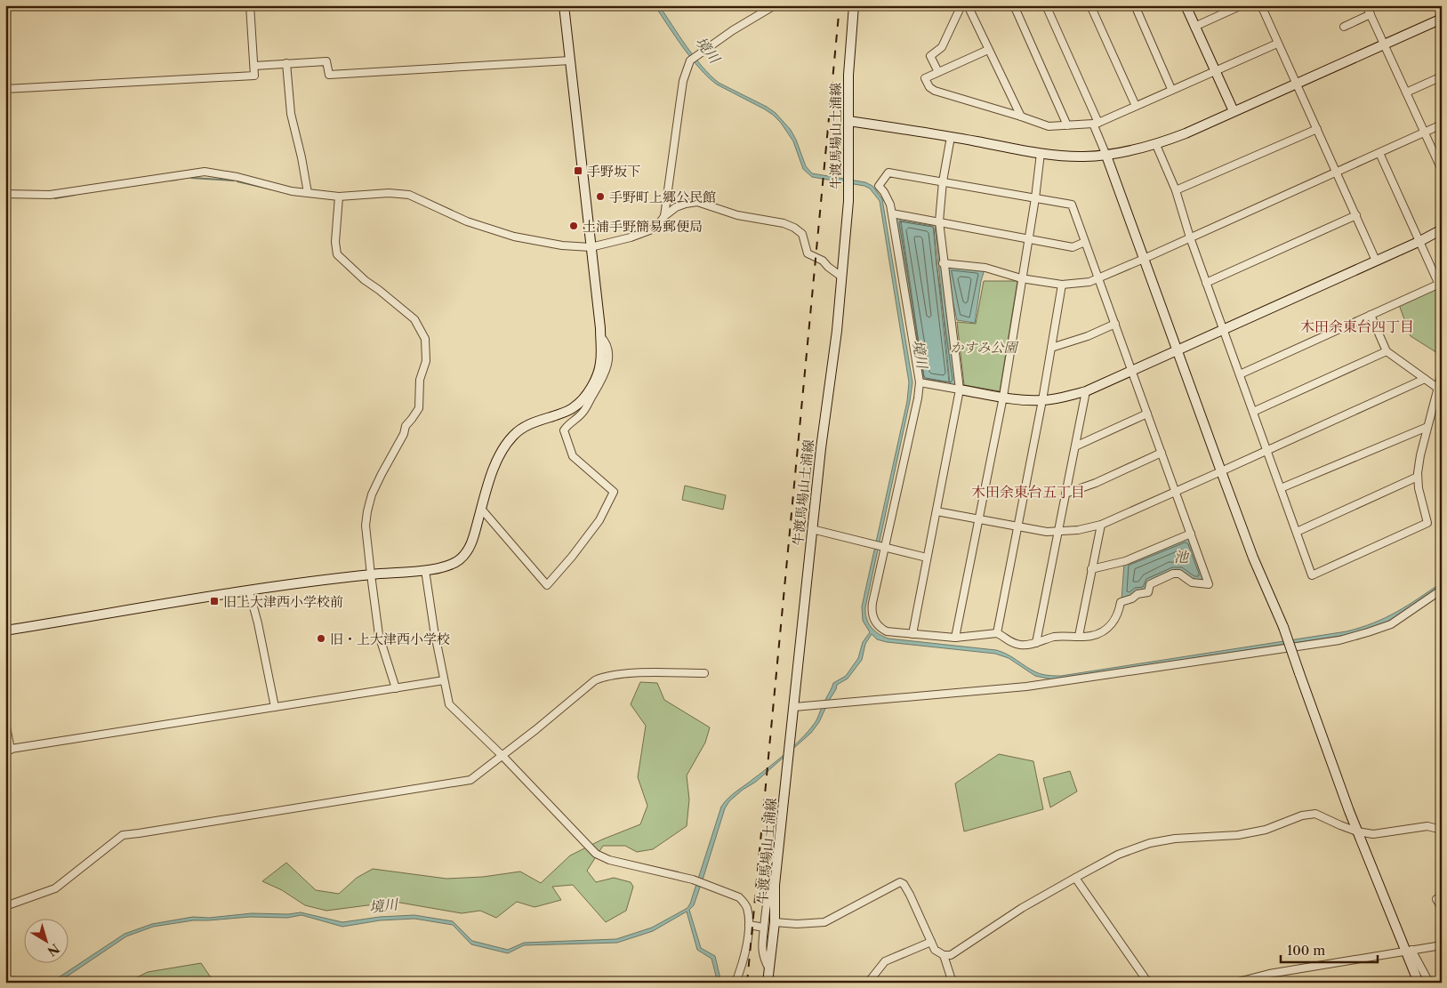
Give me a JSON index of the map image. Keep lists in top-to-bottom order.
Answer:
{
  "streets": {
    "street": ["牛渡馬場山土浦線"]
  },
  "districts": ["木田余東台四丁目", "木田余東台五丁目"],
  "water": ["境川", "池"],
  "parks": ["かすみ公園"],
  "places": {
    "transit": ["手野坂下", "旧上大津西小学校前"],
    "other": ["手野町上郷公民館", "土浦手野簡易郵便局", "旧・上大津西小学校"]
  },
  "scale_bar": "100 m",
  "north": "bottom right"
}
